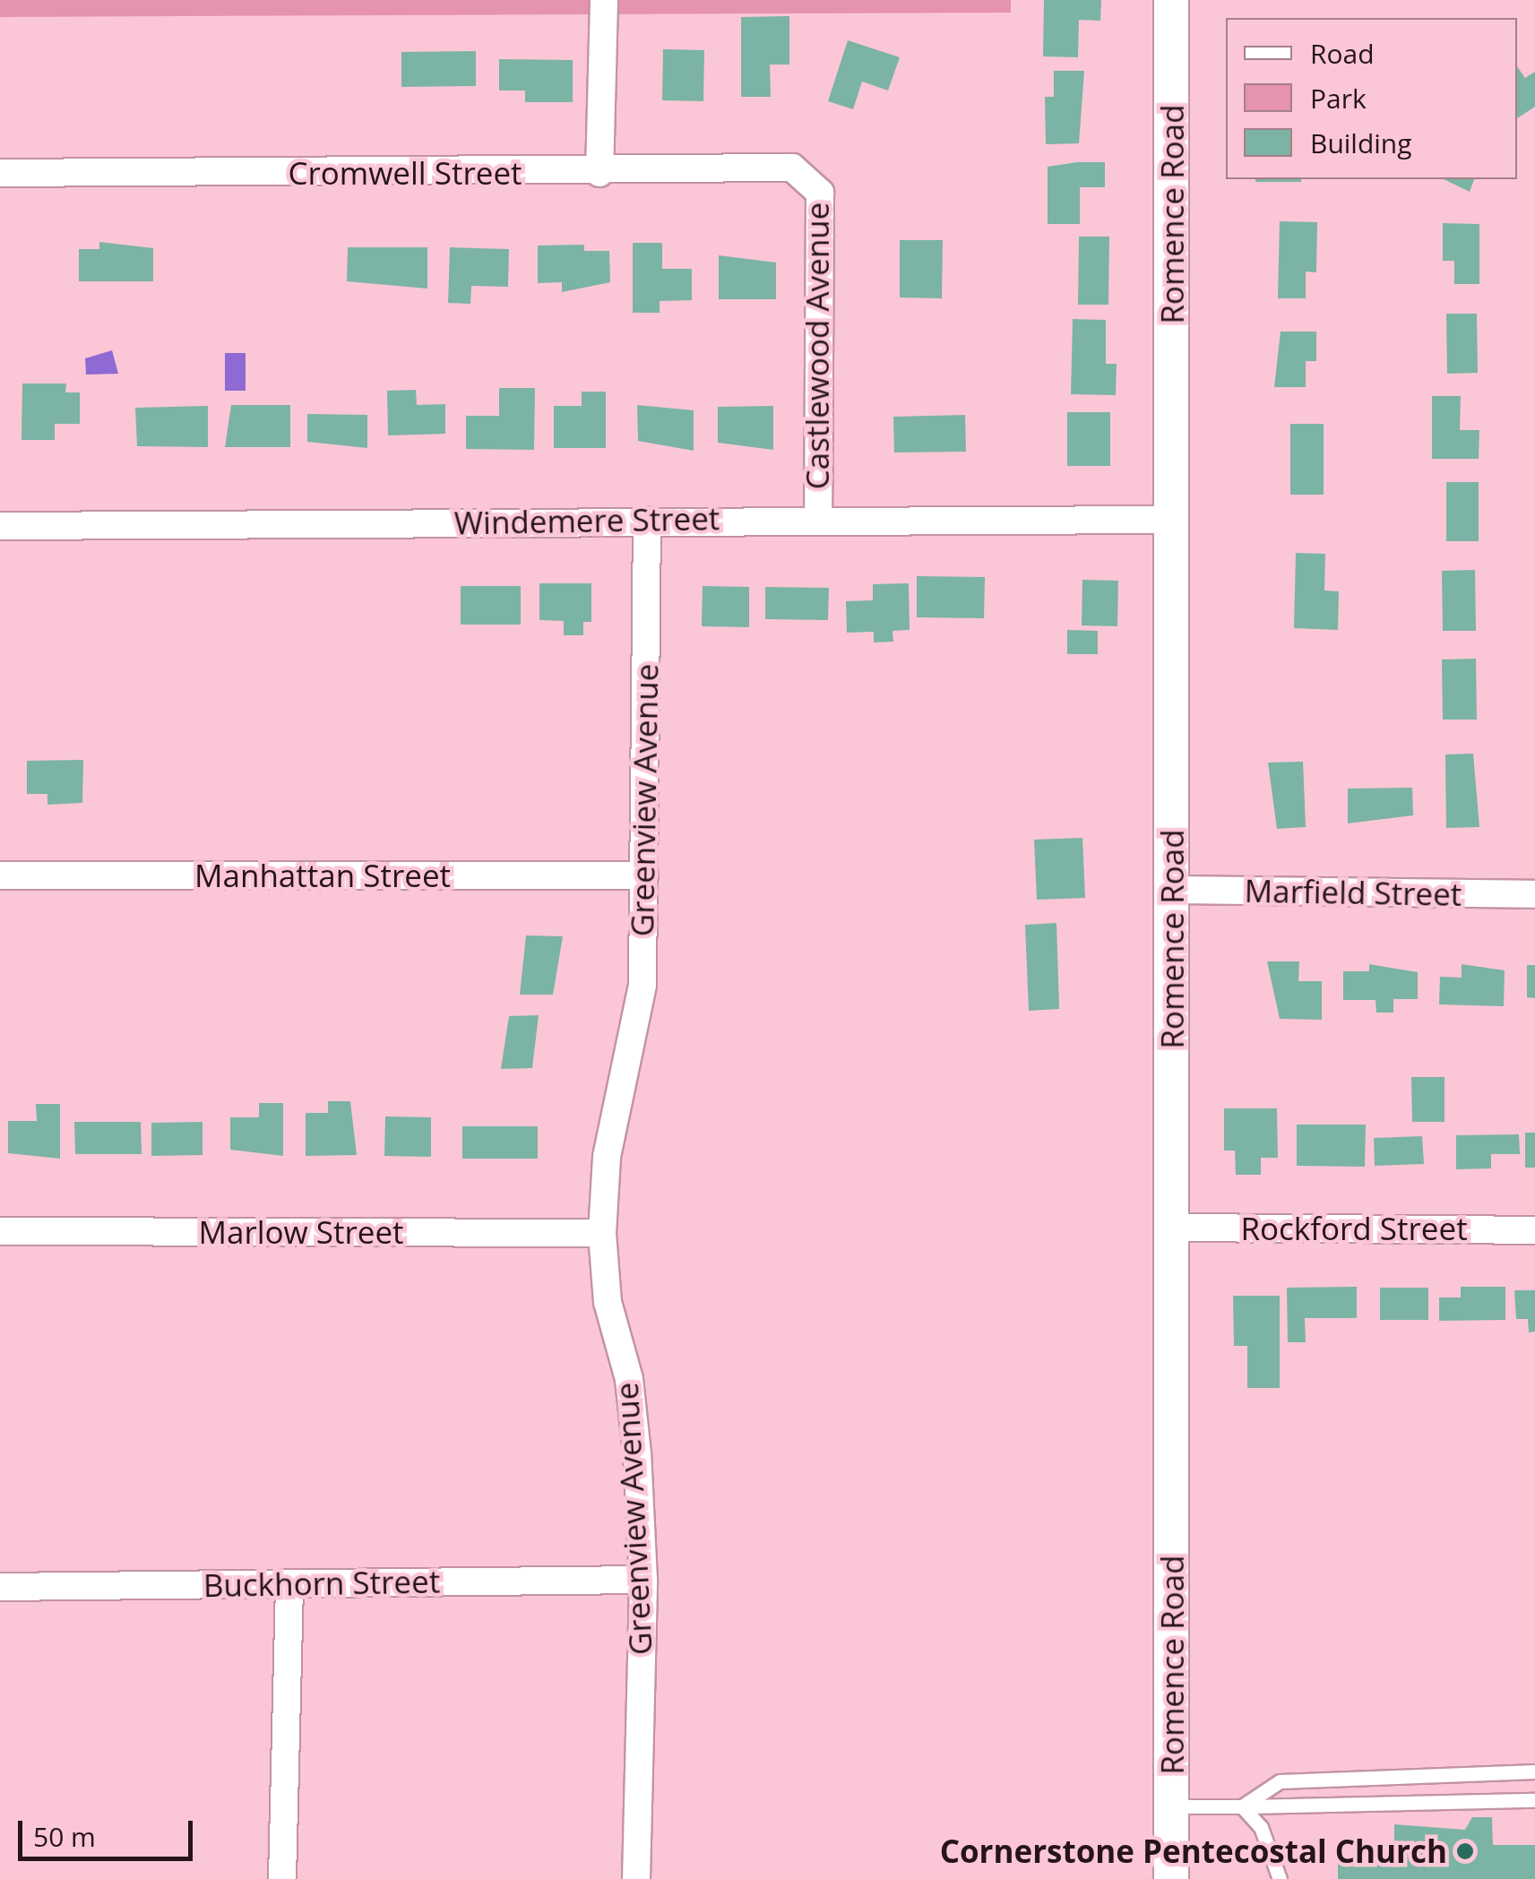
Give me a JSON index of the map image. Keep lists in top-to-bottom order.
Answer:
{
  "streets": {
    "street": [
      "Cromwell Street",
      "Romence Road",
      "Castlewood Avenue",
      "Windemere Street",
      "Greenview Avenue",
      "Manhattan Street",
      "Marfield Street",
      "Rockford Street",
      "Marlow Street",
      "Buckhorn Street"
    ]
  },
  "crossings": [
    ["Cromwell Street", "Castlewood Avenue"],
    ["Romence Road", "Windemere Street"],
    ["Romence Road", "Marfield Street"],
    ["Romence Road", "Rockford Street"],
    ["Castlewood Avenue", "Windemere Street"],
    ["Windemere Street", "Greenview Avenue"],
    ["Greenview Avenue", "Manhattan Street"],
    ["Greenview Avenue", "Marlow Street"],
    ["Greenview Avenue", "Buckhorn Street"]
  ],
  "places": ["Cornerstone Pentecostal Church"],
  "legend": ["Road", "Park", "Building"],
  "scale_bar": "50 m"
}
